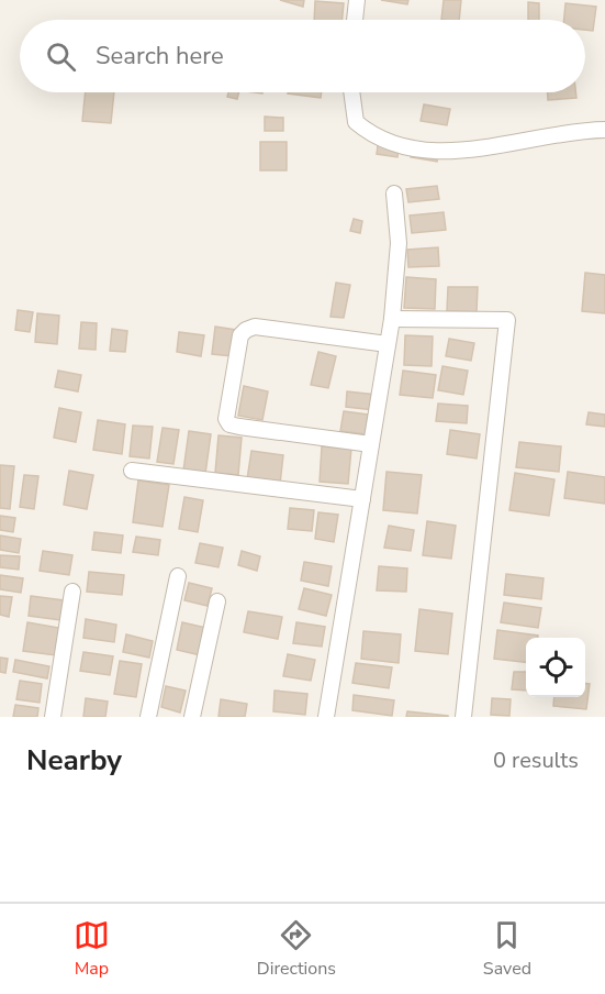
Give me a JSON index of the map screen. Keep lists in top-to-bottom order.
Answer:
{
  "page": {
    "search": "Search here",
    "heading": ["Nearby", "0 results"],
    "nav": ["Map", "Directions", "Saved"]
  }
}
